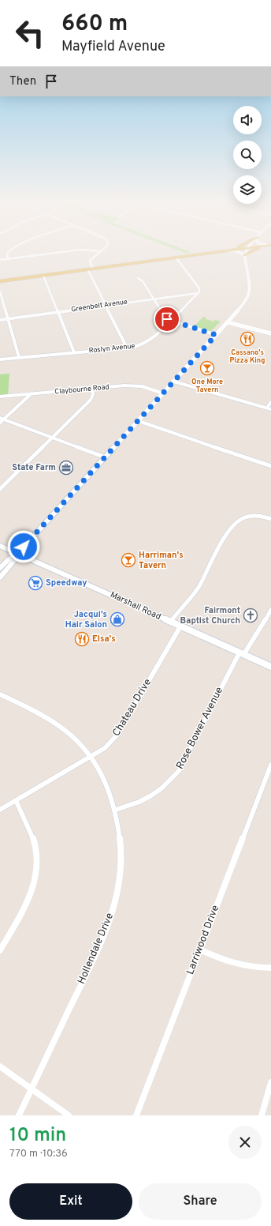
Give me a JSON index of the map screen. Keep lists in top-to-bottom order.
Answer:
{
  "streets": {
    "main road": ["Marshall Road"],
    "street": [
      "Greenbelt Avenue",
      "Roslyn Avenue",
      "Claybourne Road",
      "Chateau Drive",
      "Rose Bower Avenue",
      "Larriwood Drive",
      "Hollendale Drive"
    ]
  },
  "crossings": [
    ["Greenbelt Avenue", "Roslyn Avenue"],
    ["Marshall Road", "Chateau Drive"],
    ["Marshall Road", "Rose Bower Avenue"],
    ["Chateau Drive", "Hollendale Drive"],
    ["Rose Bower Avenue", "Hollendale Drive"]
  ],
  "places": {
    "restaurant": ["Cassano's Pizza King", "Elsa's"],
    "bar": ["One More Tavern", "Harriman's Tavern"],
    "office": ["State Farm"],
    "supermarket": ["Speedway"],
    "church": ["Fairmont Baptist Church"],
    "shop": ["Jacqui's Hair Salon"]
  },
  "page": {
    "turn": ["660 m", "Mayfield Avenue"],
    "then": "Then",
    "heading": ["10 min", "770 m · 10:36"],
    "buttons": ["Exit", "Share"]
  }
}
